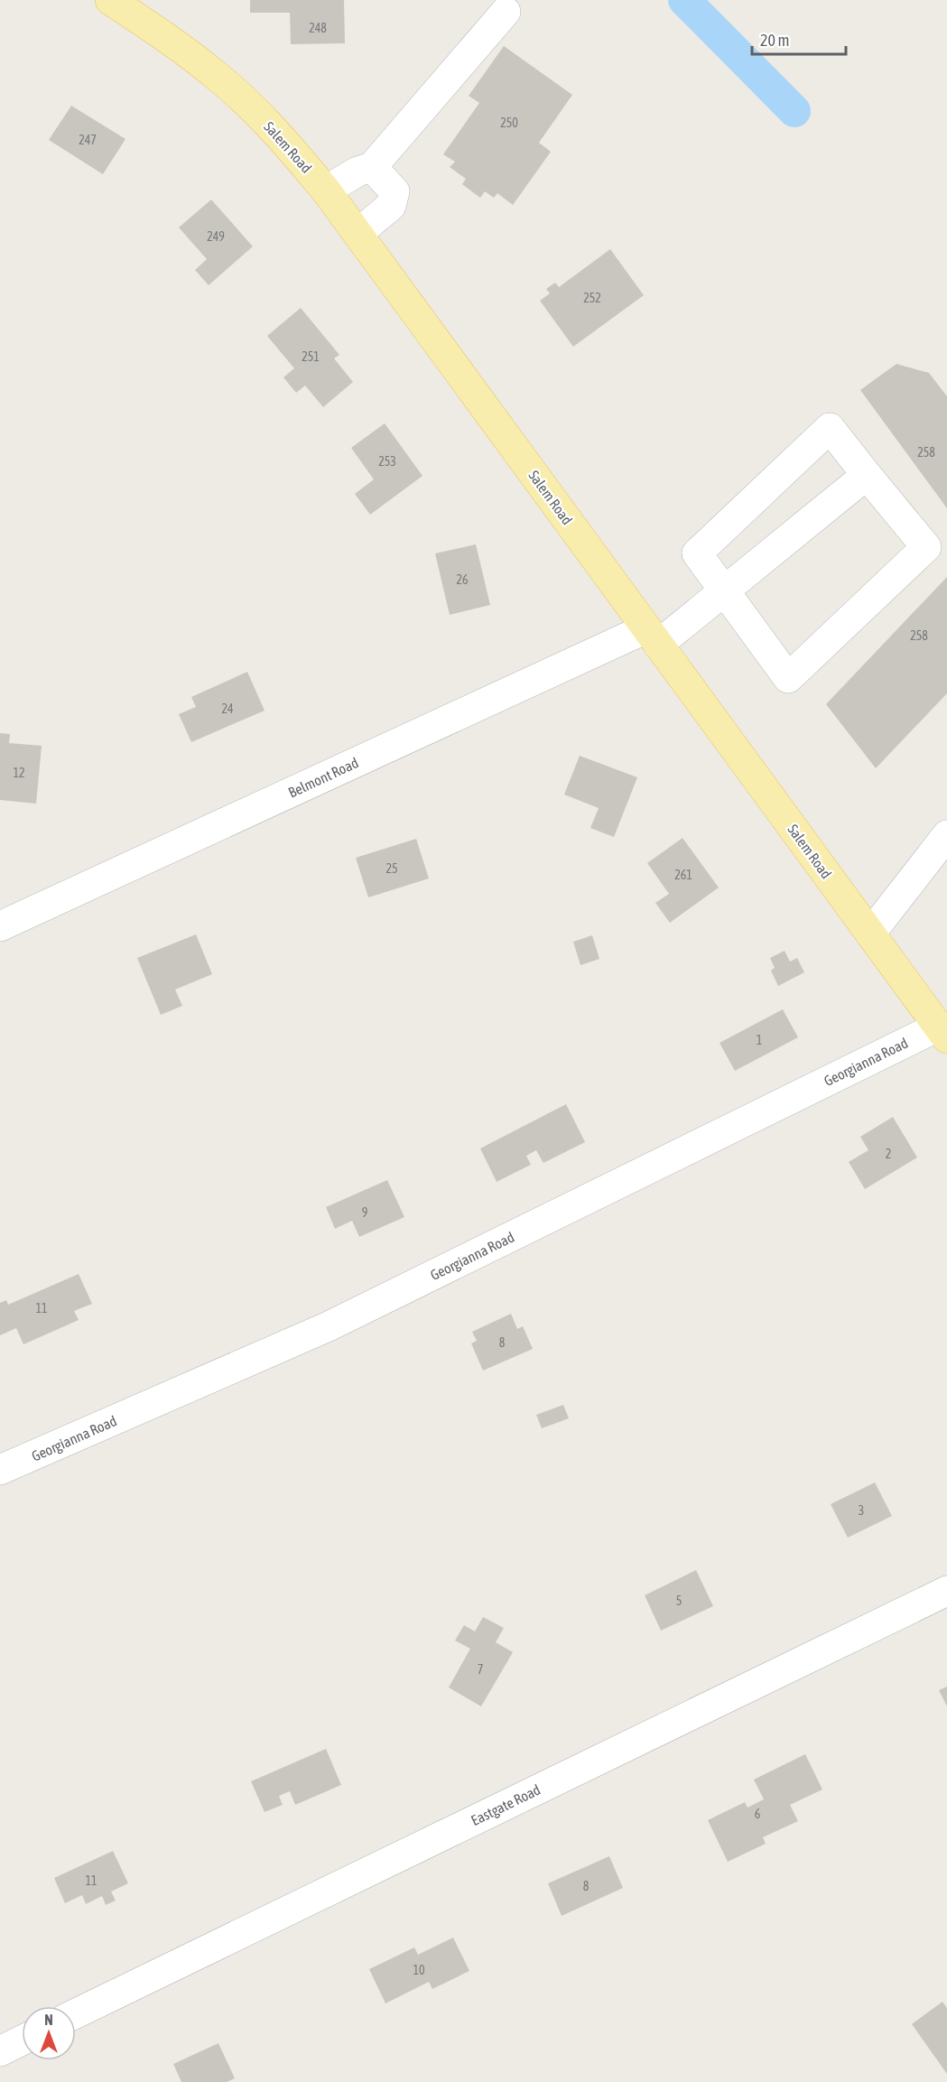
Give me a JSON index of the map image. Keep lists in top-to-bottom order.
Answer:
{
  "streets": {
    "main road": ["Salem Road"],
    "street": ["Belmont Road", "Georgianna Road", "Eastgate Road"]
  },
  "crossings": [
    ["Salem Road", "Belmont Road"],
    ["Salem Road", "Georgianna Road"]
  ],
  "house_numbers": [
    "248",
    "250",
    "247",
    "249",
    "252",
    "251",
    "258",
    "253",
    "26",
    "258",
    "24",
    "12",
    "25",
    "261",
    "1",
    "2",
    "9",
    "11",
    "8",
    "3",
    "5",
    "7",
    "6",
    "11",
    "8",
    "10"
  ],
  "scale_bar": "20 m",
  "north": "top"
}
